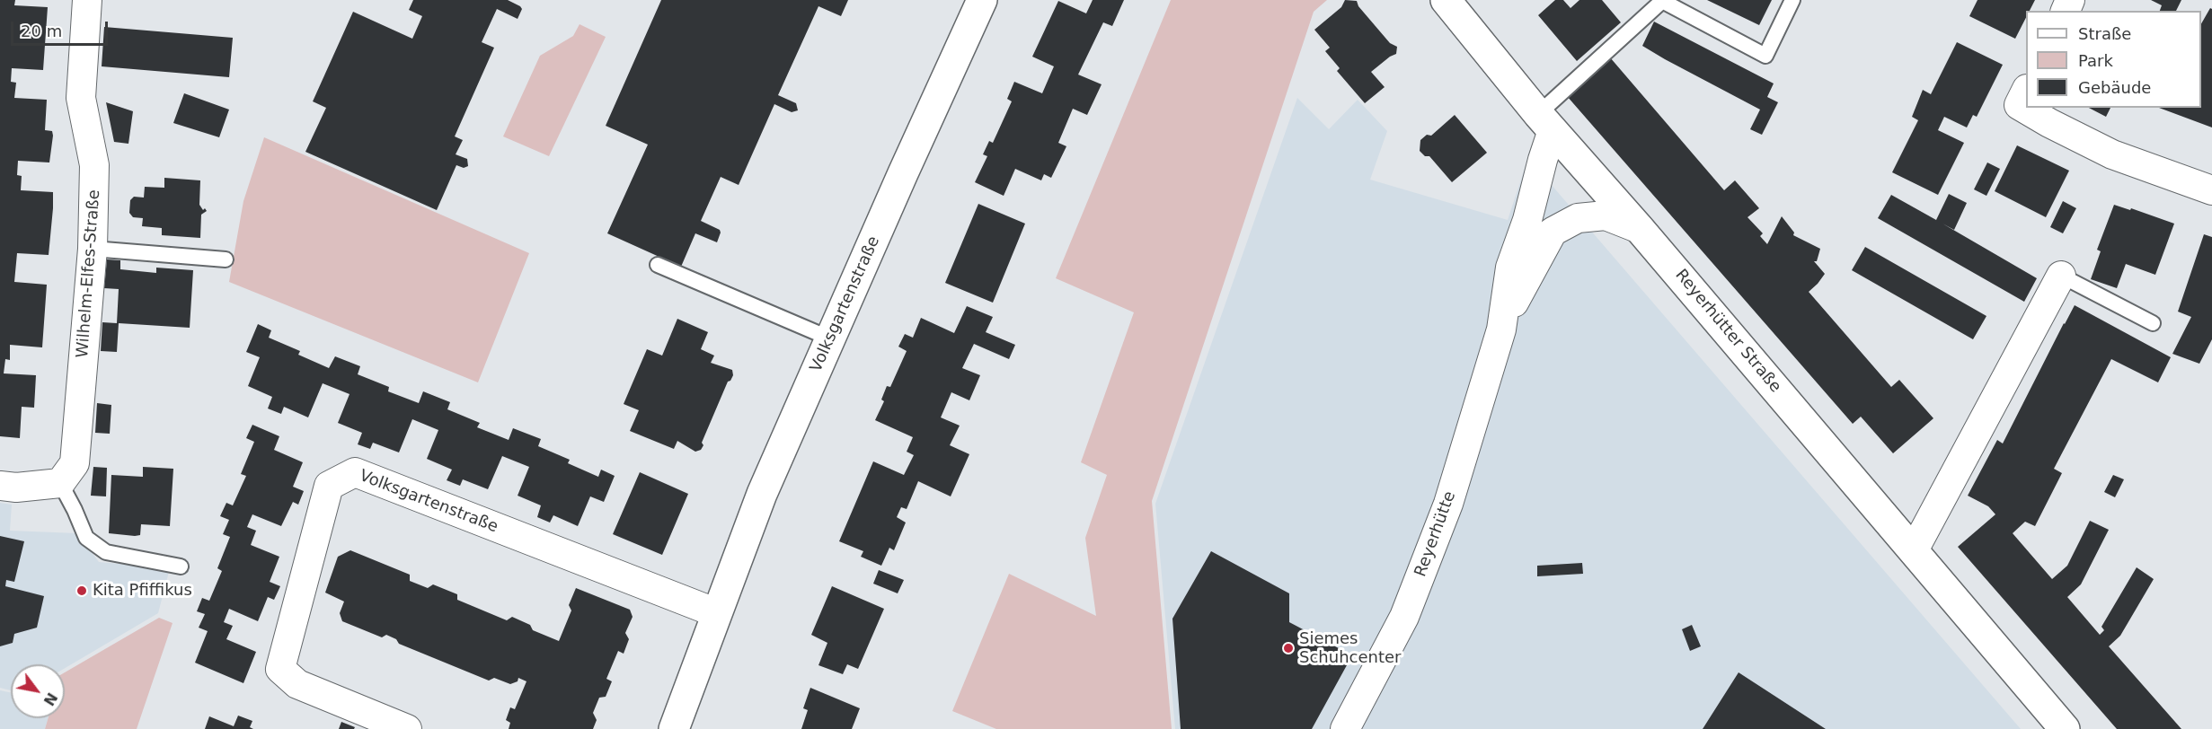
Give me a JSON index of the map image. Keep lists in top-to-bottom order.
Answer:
{
  "streets": {
    "street": [
      "Wilhelm-Elfes-Straße",
      "Volksgartenstraße",
      "Reyerhütter Straße",
      "Reyerhütte"
    ]
  },
  "crossings": [
    ["Reyerhütter Straße", "Reyerhütte"]
  ],
  "places": ["Kita Pfiffikus", "Siemes Schuhcenter"],
  "legend": ["Straße", "Park", "Gebäude"],
  "scale_bar": "20 m",
  "north": "bottom right"
}
